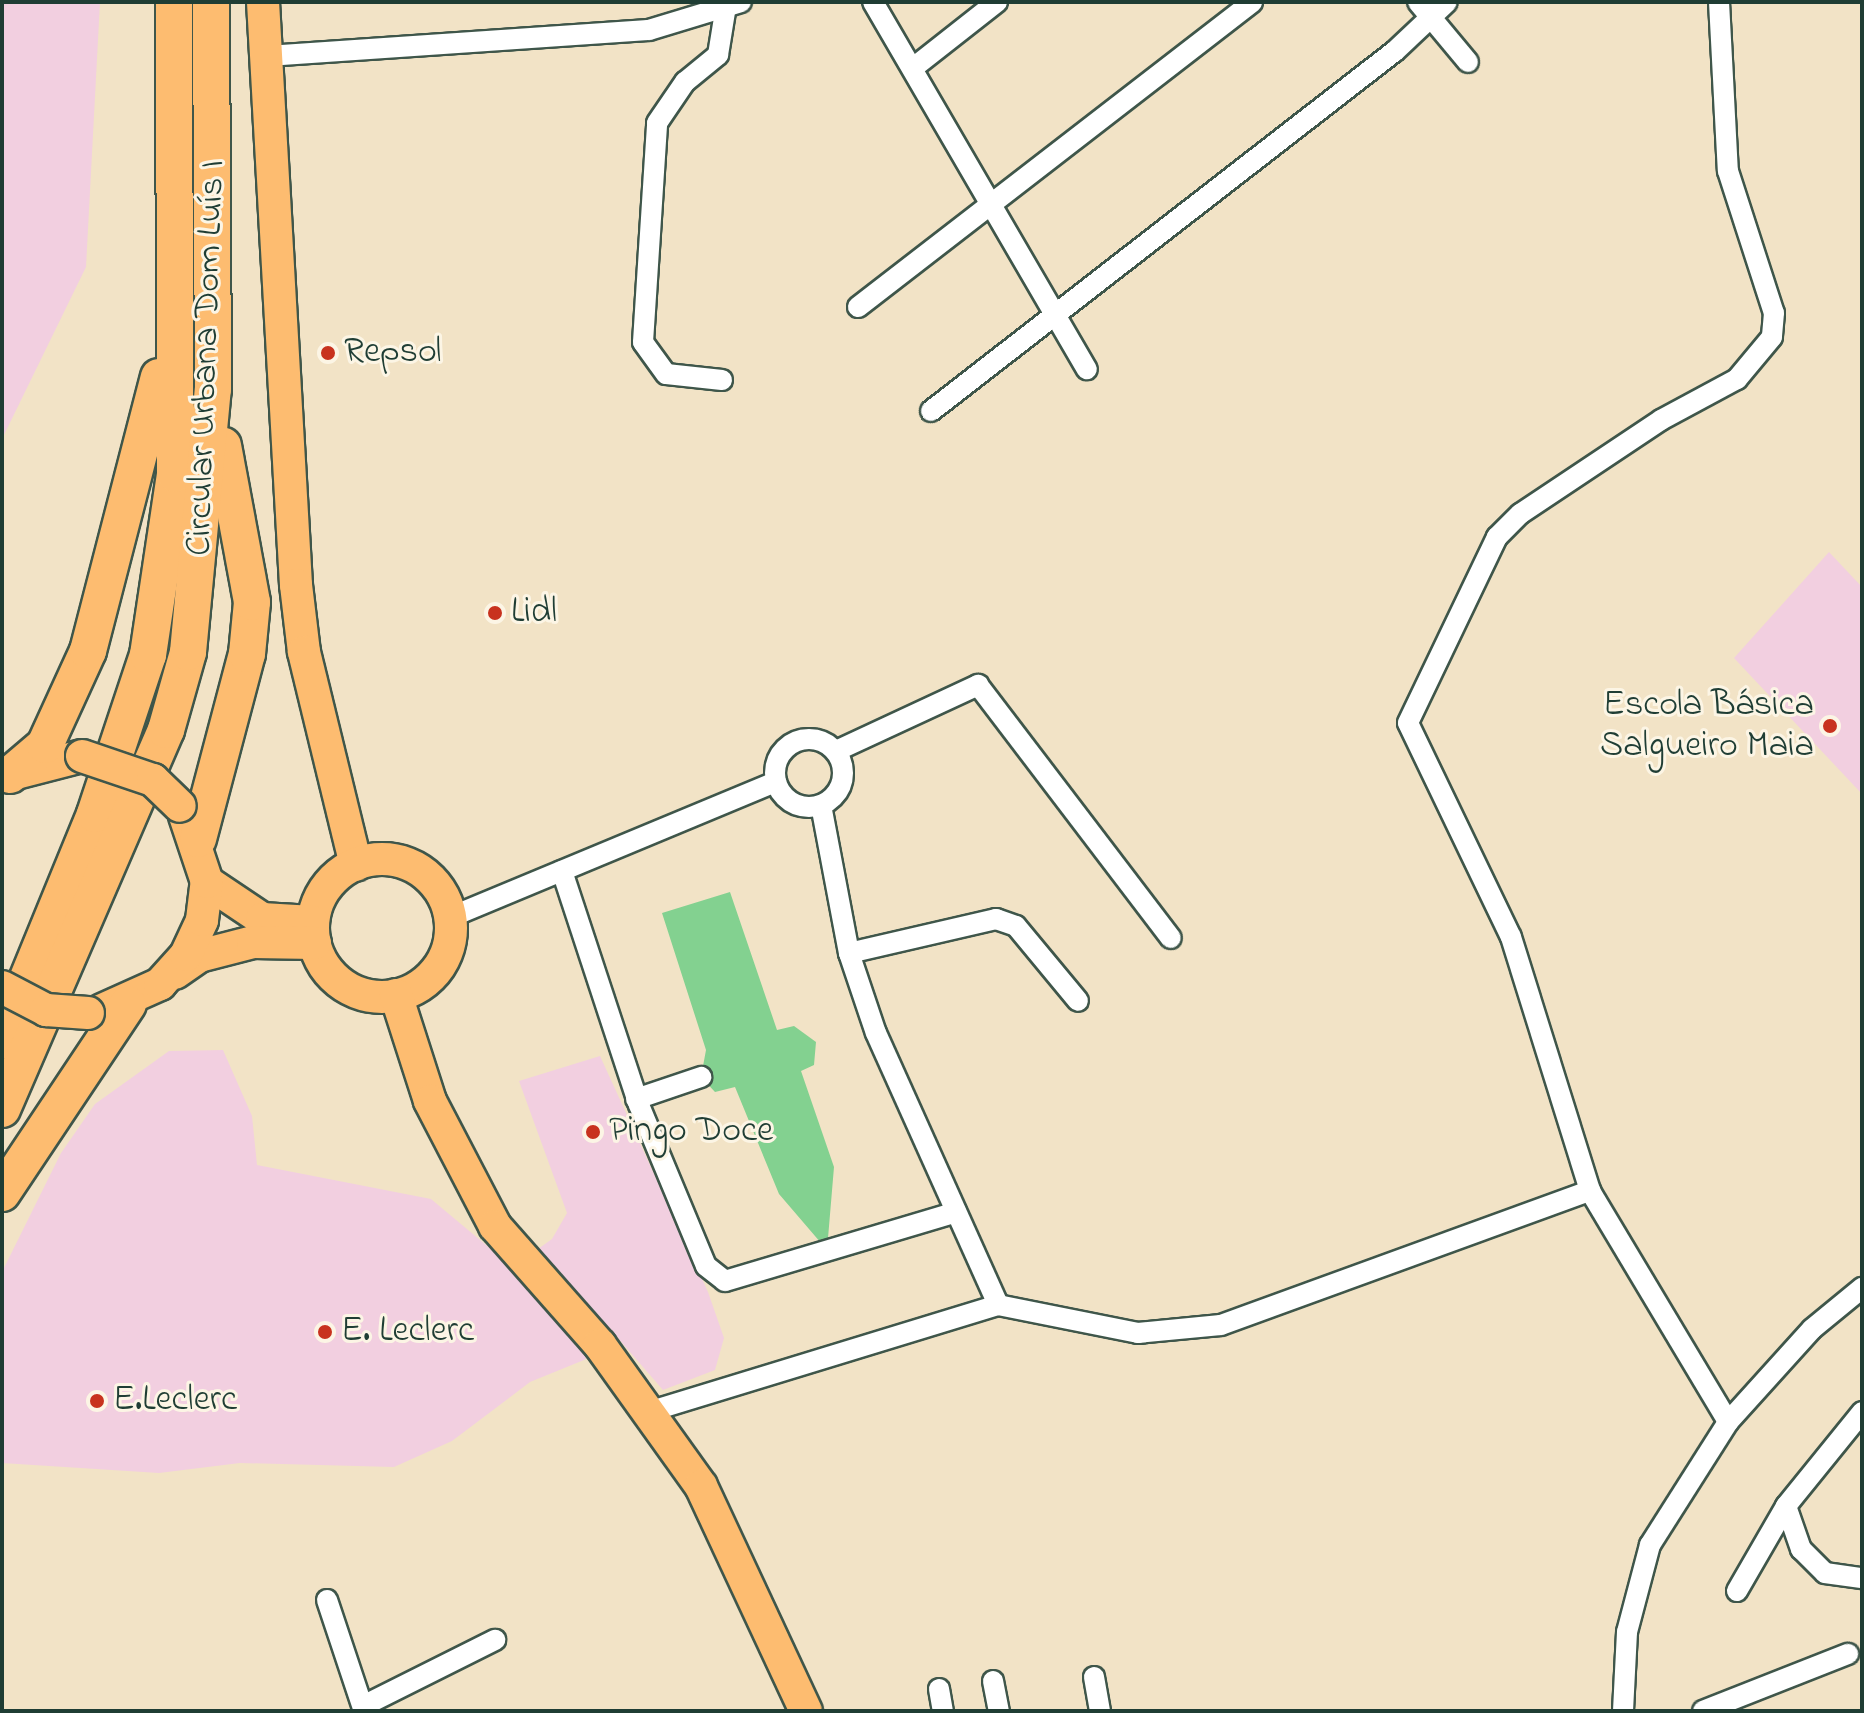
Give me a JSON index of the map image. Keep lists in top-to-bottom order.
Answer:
{
  "streets": {
    "highway": ["Circular Urbana Dom Luís I"]
  },
  "places": [
    "Repsol",
    "Lidl",
    "Escola Básica Salgueiro Maia",
    "Pingo Doce",
    "E. Leclerc",
    "E.Leclerc"
  ]
}
